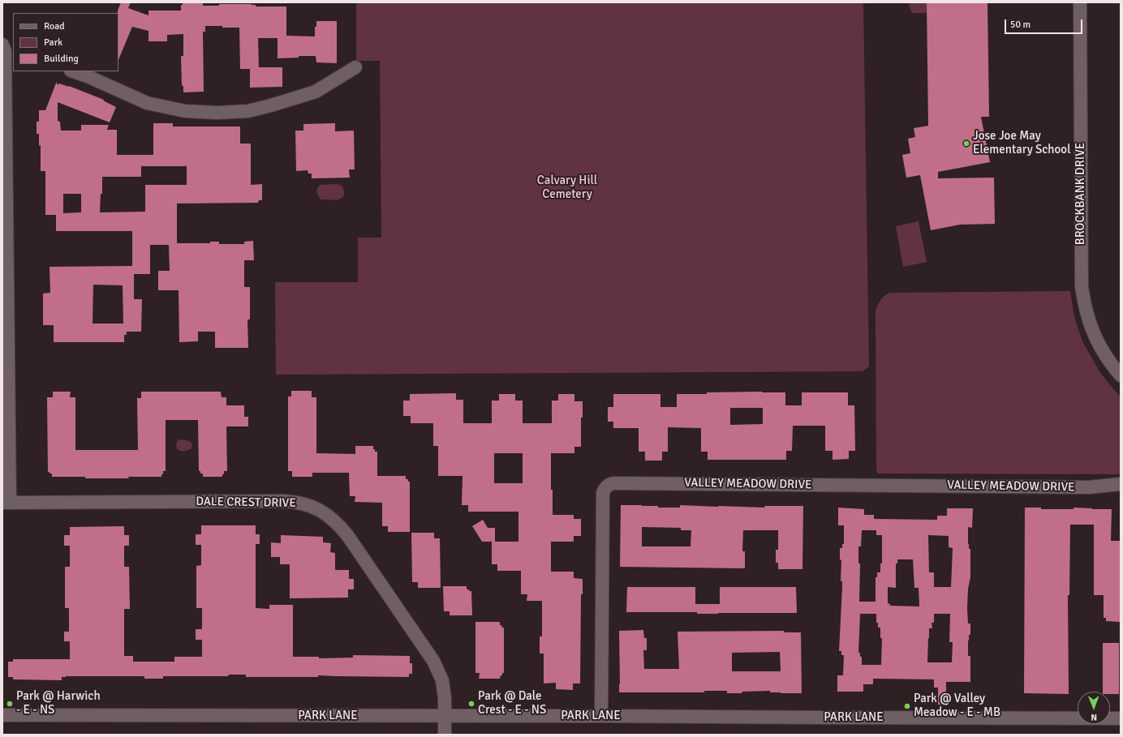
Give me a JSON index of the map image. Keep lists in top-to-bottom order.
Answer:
{
  "streets": {
    "street": [
      "BROCKBANK DRIVE",
      "VALLEY MEADOW DRIVE",
      "DALE CREST DRIVE",
      "PARK LANE"
    ]
  },
  "crossings": [
    ["VALLEY MEADOW DRIVE", "PARK LANE"],
    ["DALE CREST DRIVE", "PARK LANE"]
  ],
  "parks": ["Calvary Hill Cemetery"],
  "places": [
    "Jose Joe May Elementary School",
    "Park @ Harwich - E - NS",
    "Park @ Dale Crest - E - NS",
    "Park @ Valley Meadow - E - MB"
  ],
  "legend": ["Road", "Park", "Building"],
  "scale_bar": "50 m",
  "north": "bottom"
}
